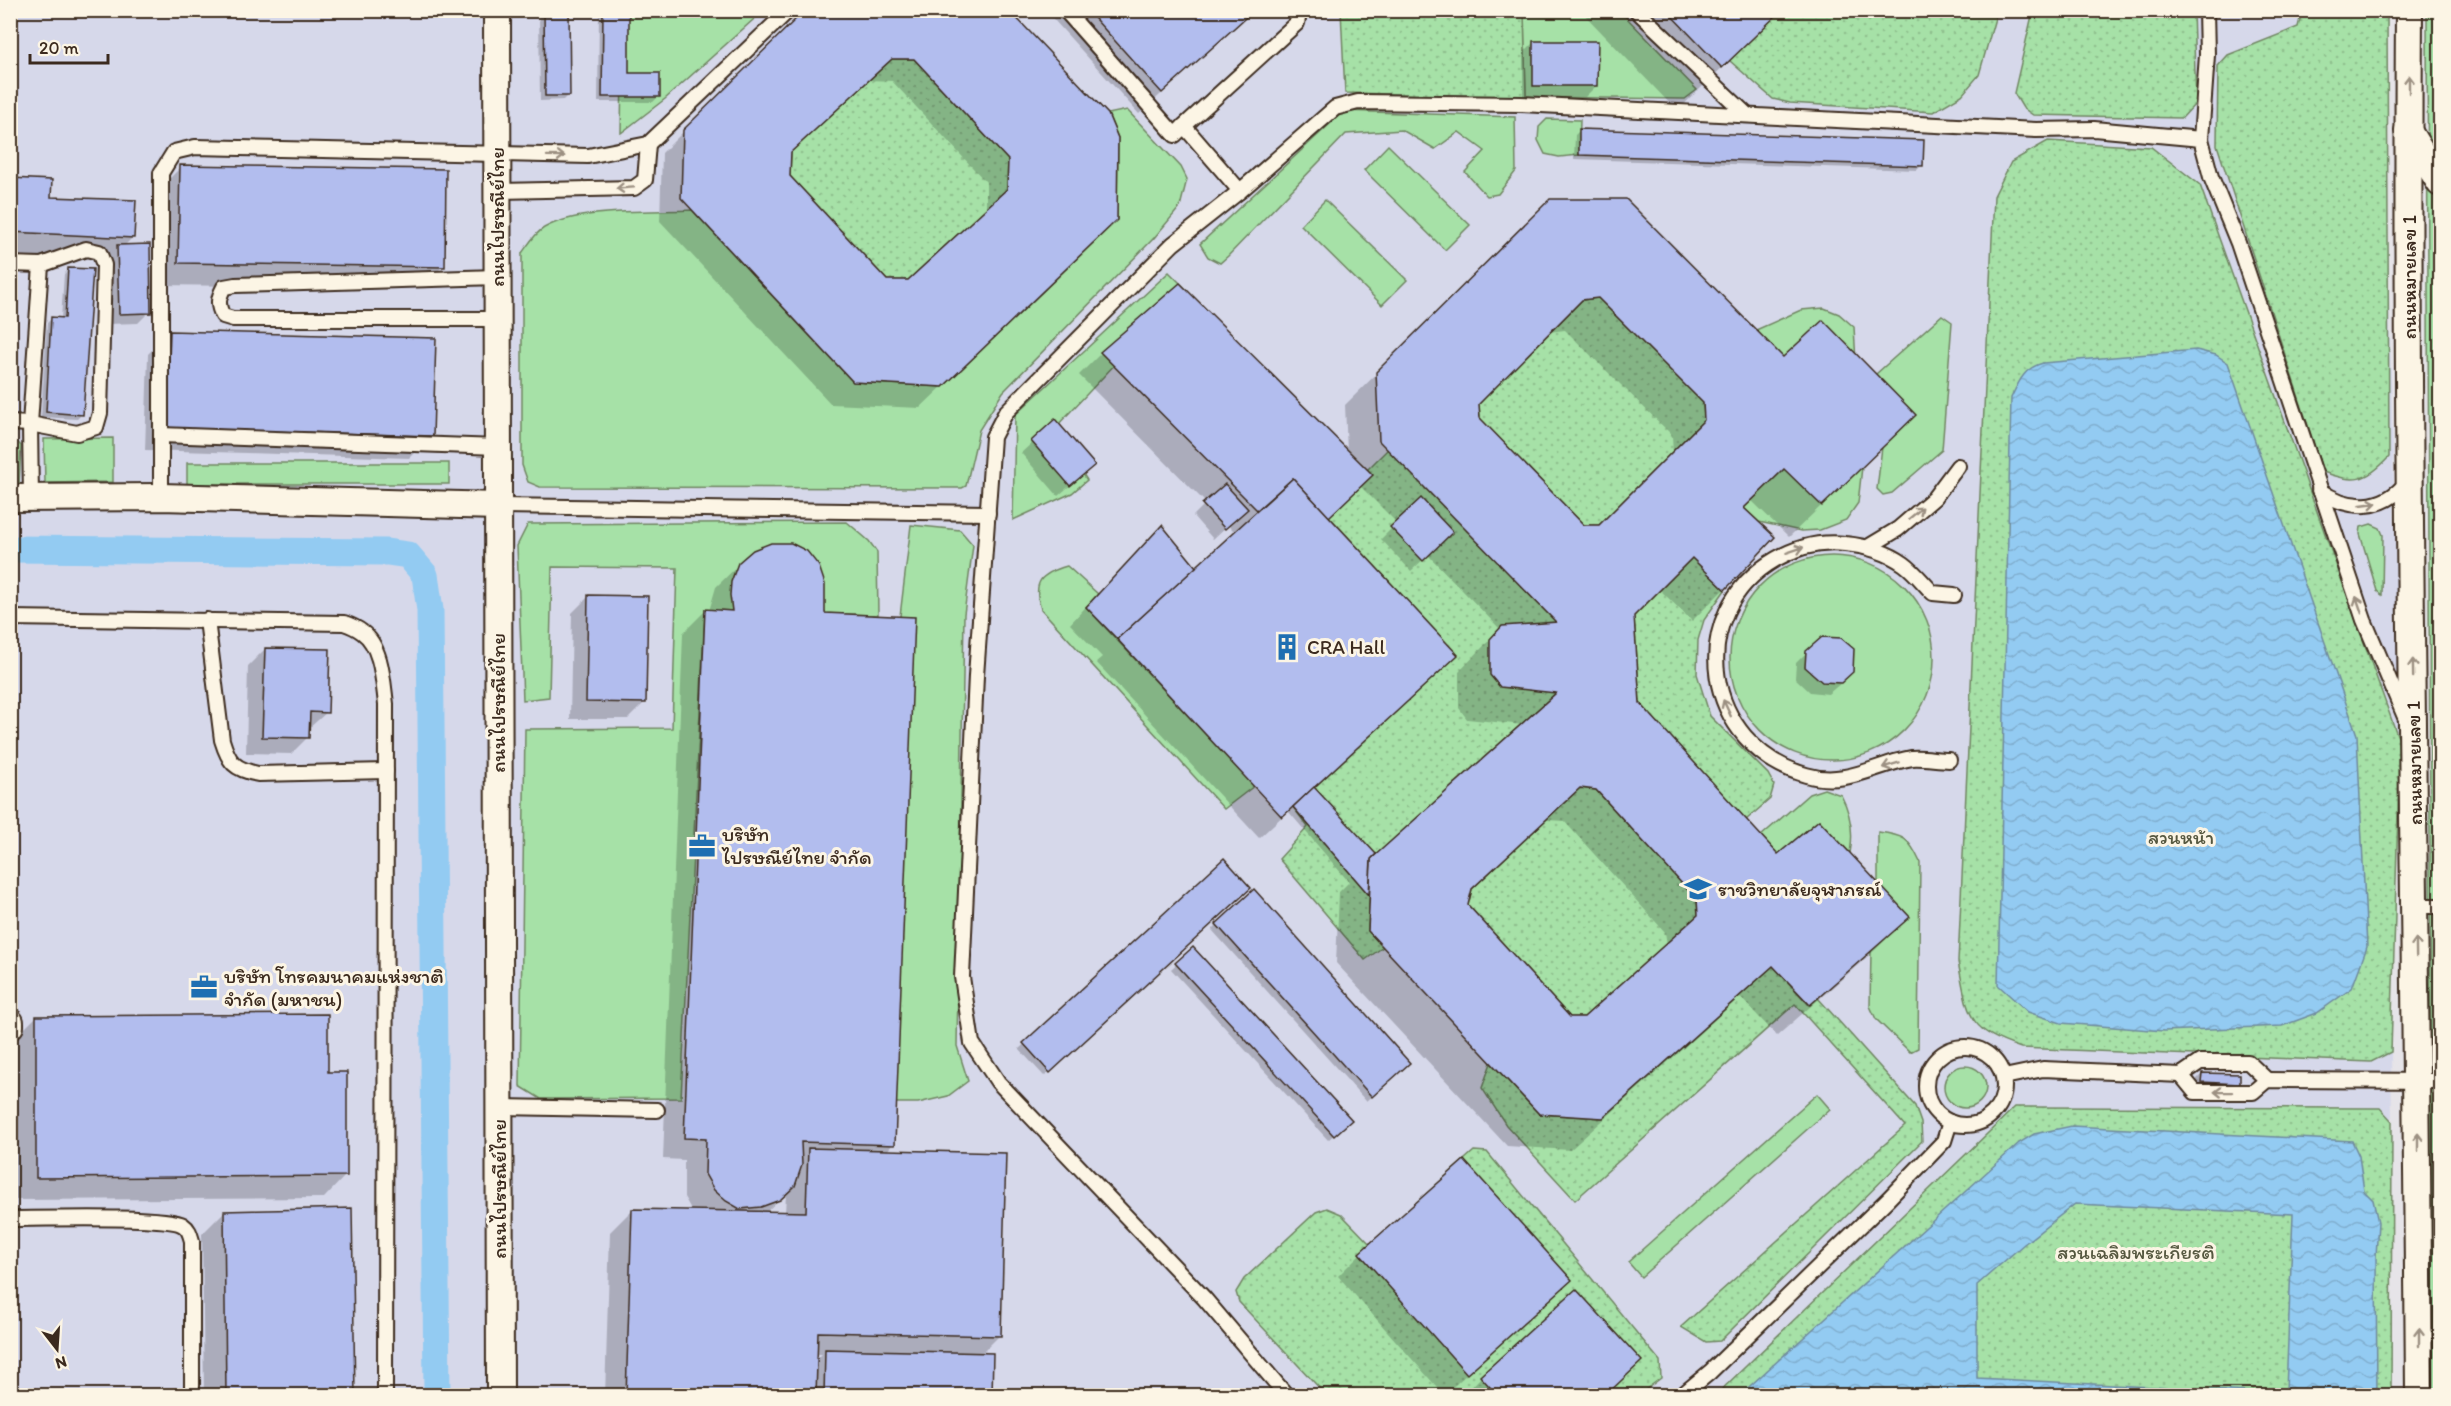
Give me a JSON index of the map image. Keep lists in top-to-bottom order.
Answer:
{
  "streets": {
    "street": ["ถนนไปรษณีย์ไทย", "ถนนหมายเลข 1"]
  },
  "one_way": ["ถนนหมายเลข 1"],
  "parks": ["สวนหน้า", "สวนเฉลิมพระเกียรติ"],
  "places": {
    "building": ["CRA Hall"],
    "office": ["บริษัท ไปรษณีย์ไทย จำกัด", "บริษัท โทรคมนาคมแห่งชาติ จำกัด (มหาชน)"],
    "school or university": ["ราชวิทยาลัยจุฬาภรณ์"]
  },
  "scale_bar": "20 m",
  "north": "bottom"
}
